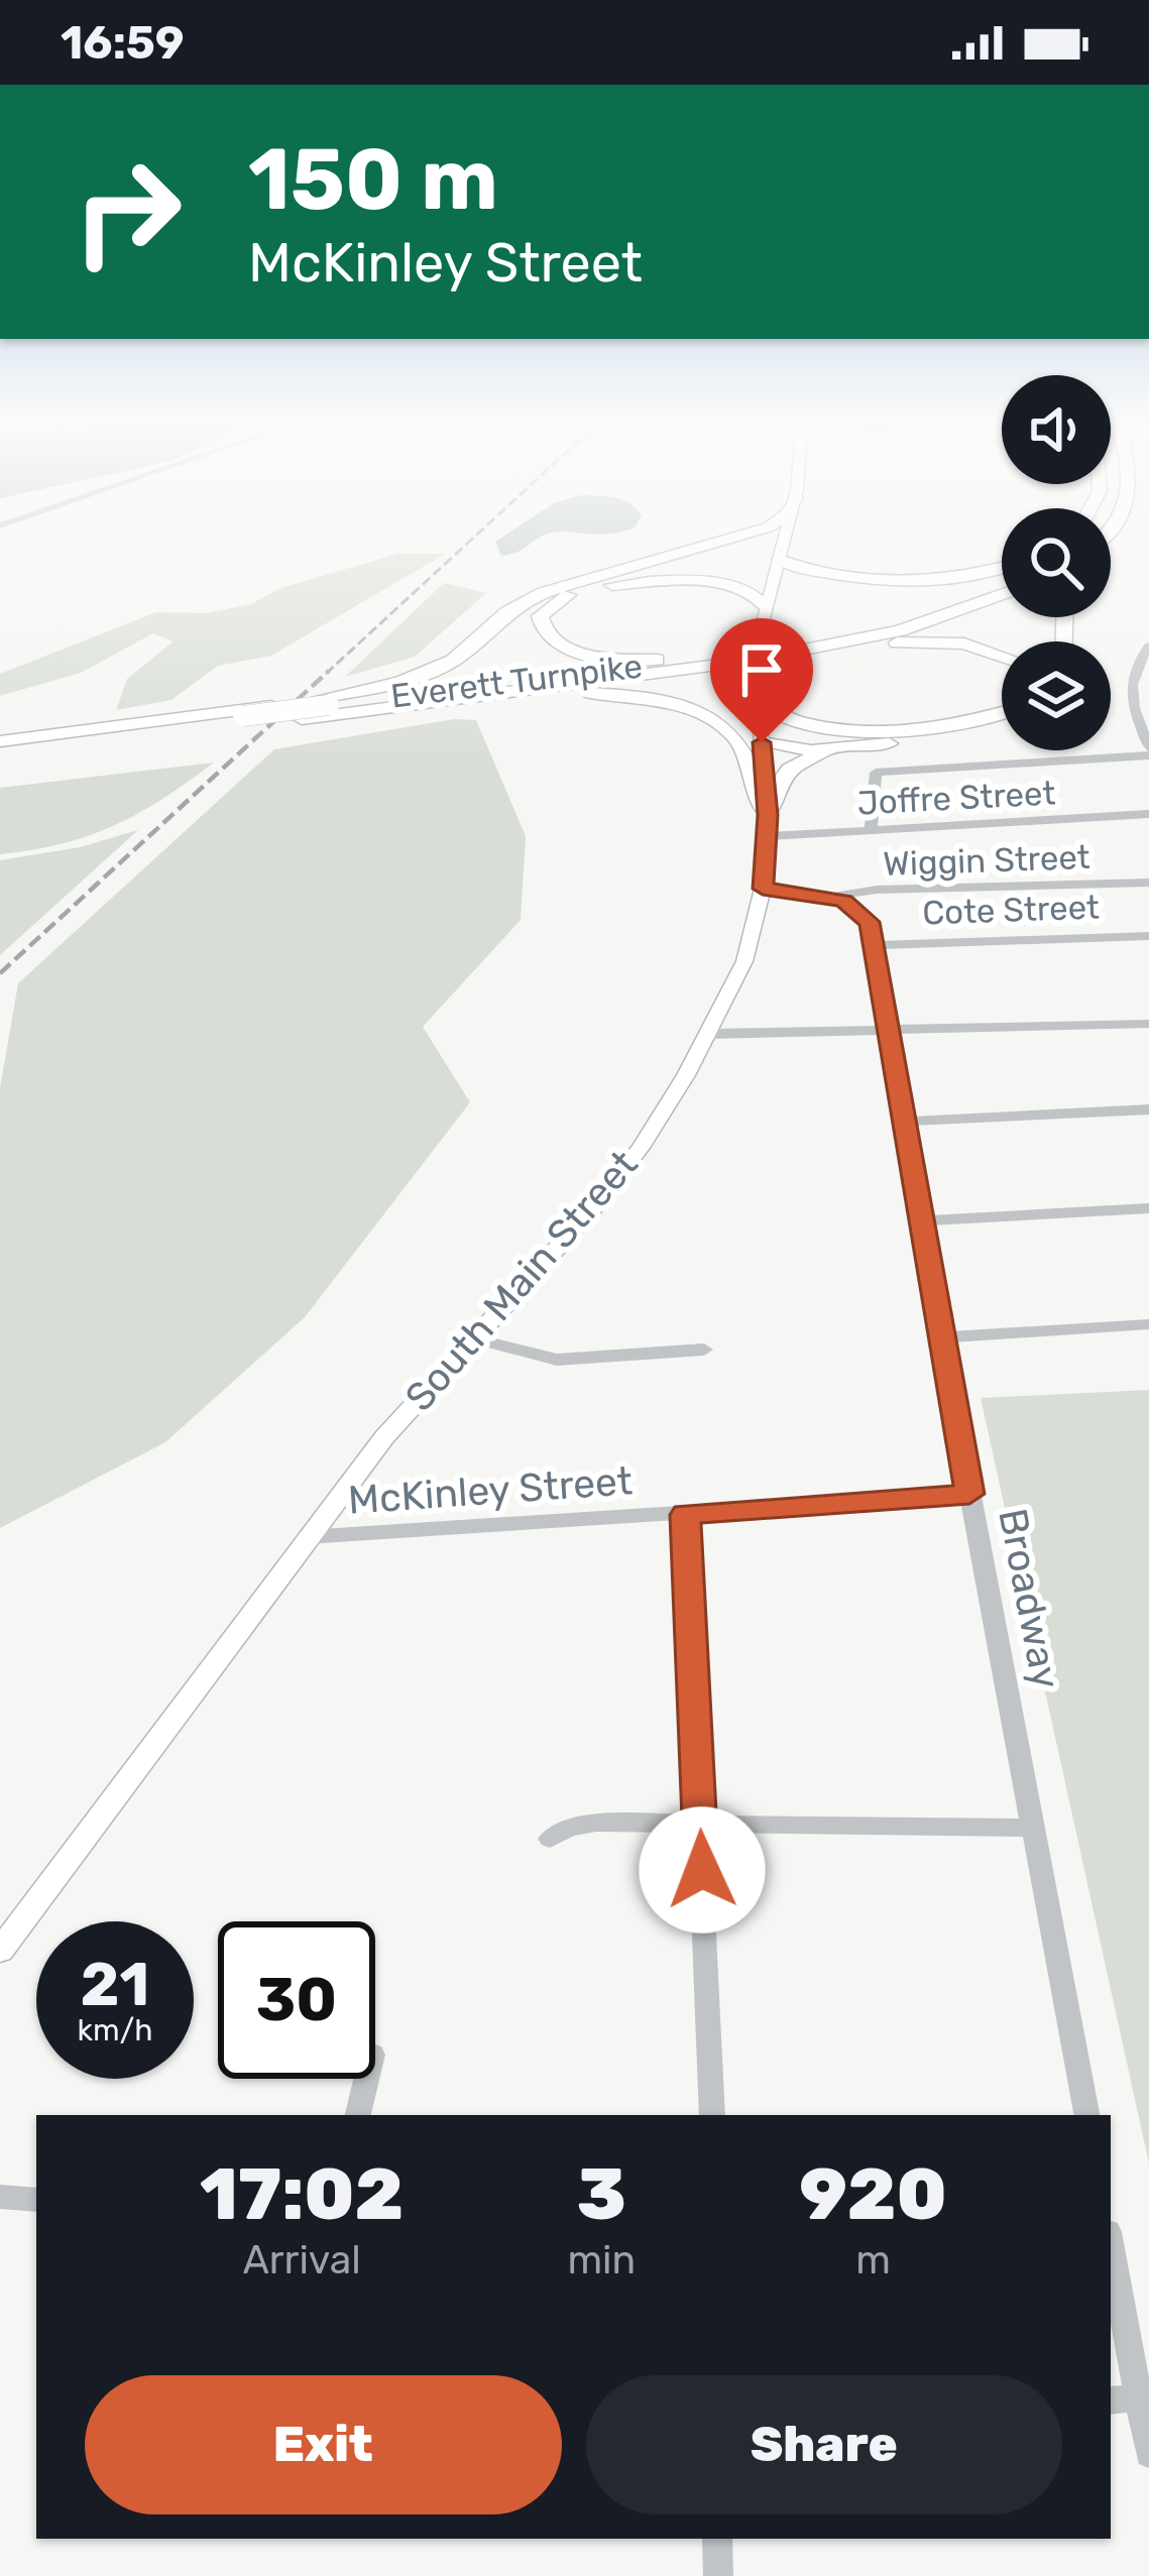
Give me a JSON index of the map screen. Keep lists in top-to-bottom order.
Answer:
{
  "streets": {
    "highway": ["Everett Turnpike"],
    "main road": ["South Main Street"],
    "street": [
      "Joffre Street",
      "Wiggin Street",
      "Cote Street",
      "McKinley Street",
      "Broadway"
    ]
  },
  "crossings": [
    ["Everett Turnpike", "South Main Street"],
    ["Joffre Street", "South Main Street"],
    ["Wiggin Street", "Broadway"],
    ["Cote Street", "Broadway"],
    ["South Main Street", "McKinley Street"],
    ["McKinley Street", "Broadway"]
  ],
  "page": {
    "status": "16:59",
    "turn": ["150 m", "McKinley Street"],
    "speed": "21 km/h",
    "limit": "30",
    "eta": [
      "17:02",
      "Arrival",
      "3",
      "min",
      "920",
      "m"
    ],
    "buttons": ["Exit", "Share"]
  }
}
